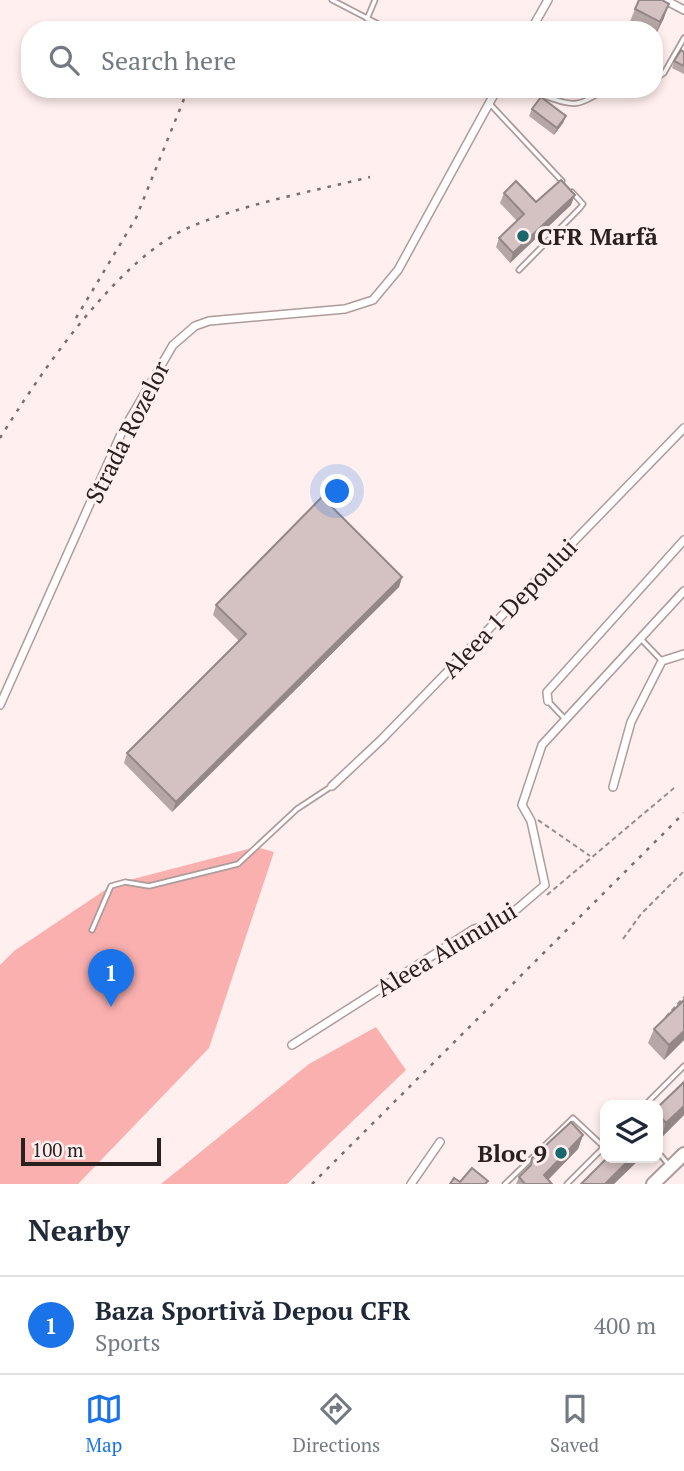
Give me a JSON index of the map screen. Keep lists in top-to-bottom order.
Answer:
{
  "streets": {
    "street": ["Strada Rozelor", "Aleea 1 Depoului", "Aleea Alunului"]
  },
  "places": ["CFR Marfă", "Bloc 9"],
  "scale_bar": "100 m",
  "page": {
    "search": "Search here",
    "pins": "1",
    "scale": "100 m",
    "heading": "Nearby",
    "list": [
      {
        "mark": "1",
        "name": "Baza Sportivă Depou CFR",
        "note": "Sports",
        "value": "400 m"
      }
    ],
    "nav": ["Map", "Directions", "Saved"]
  }
}
